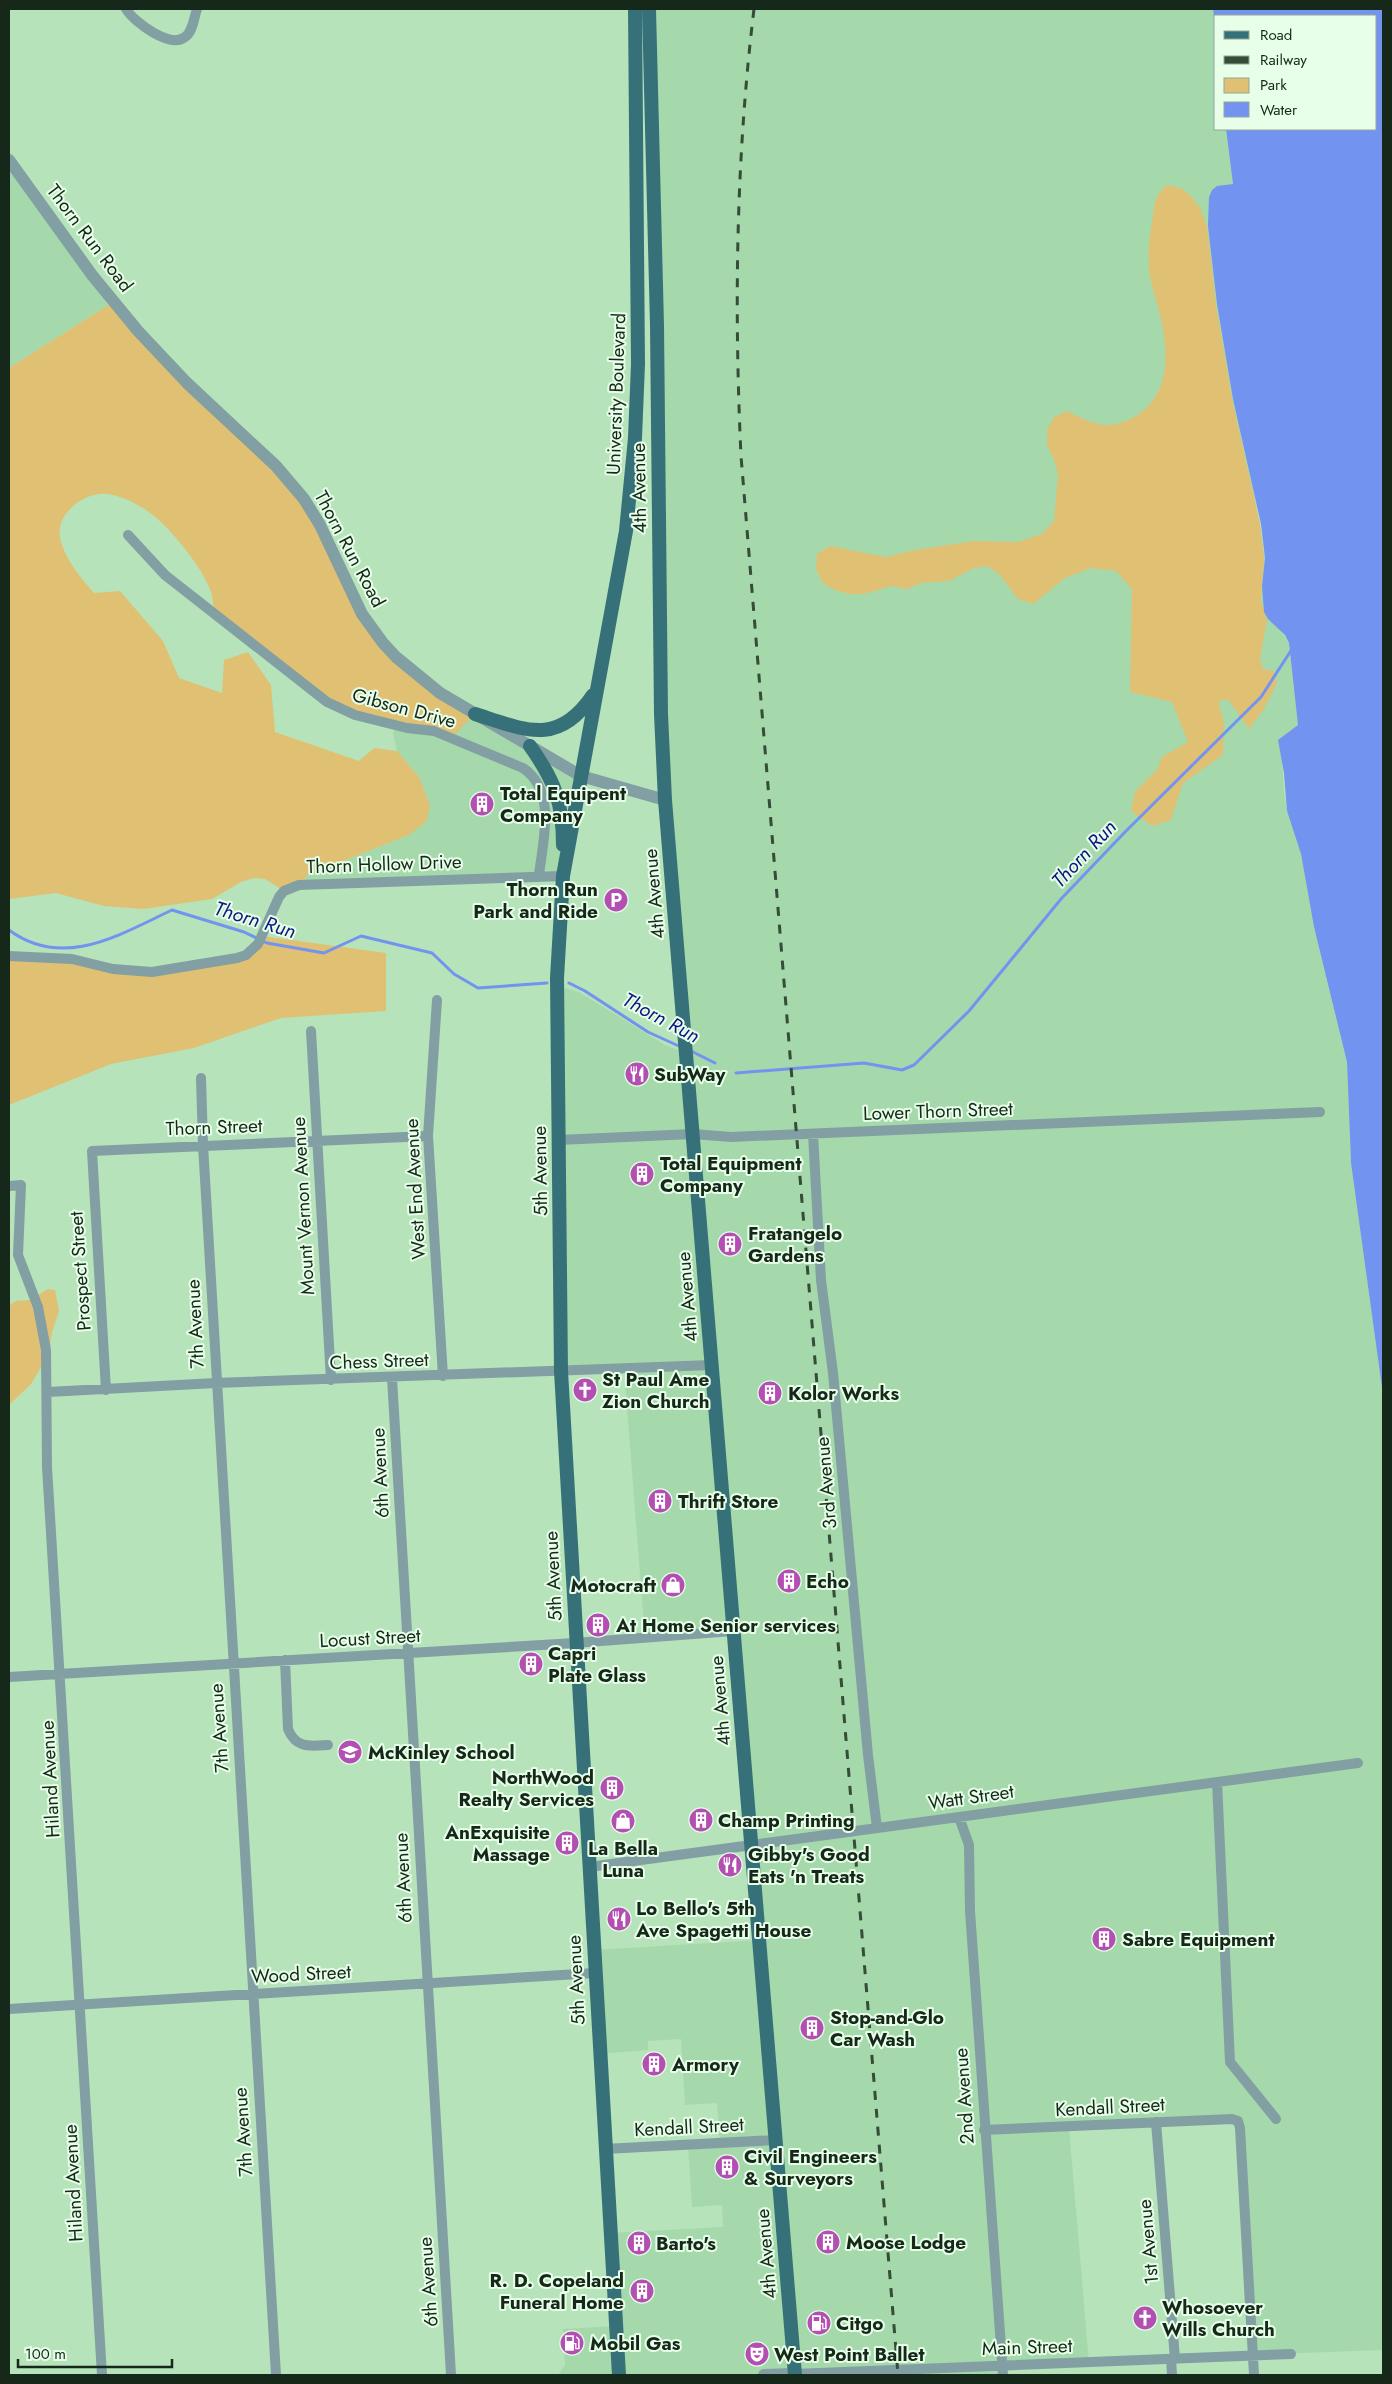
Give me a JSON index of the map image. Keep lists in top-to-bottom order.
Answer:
{
  "streets": {
    "main road": ["University Boulevard", "4th Avenue", "5th Avenue"],
    "street": [
      "Thorn Run Road",
      "Gibson Drive",
      "Thorn Hollow Drive",
      "Lower Thorn Street",
      "Thorn Street",
      "West End Avenue",
      "Mount Vernon Avenue",
      "Prospect Street",
      "7th Avenue",
      "Chess Street",
      "6th Avenue",
      "3rd Avenue",
      "Locust Street",
      "Hiland Avenue",
      "Watt Street",
      "Wood Street",
      "2nd Avenue",
      "Kendall Street",
      "1st Avenue",
      "Main Street"
    ]
  },
  "crossings": [
    ["Thorn Run Road", "University Boulevard"],
    ["Thorn Run Road", "4th Avenue"],
    ["Thorn Run Road", "5th Avenue"],
    ["University Boulevard", "4th Avenue"],
    ["University Boulevard", "5th Avenue"],
    ["4th Avenue", "Lower Thorn Street"],
    ["4th Avenue", "Chess Street"],
    ["4th Avenue", "Locust Street"],
    ["4th Avenue", "Watt Street"],
    ["4th Avenue", "Kendall Street"],
    ["4th Avenue", "Main Street"],
    ["Gibson Drive", "Thorn Hollow Drive"],
    ["Thorn Hollow Drive", "5th Avenue"],
    ["Lower Thorn Street", "5th Avenue"],
    ["Lower Thorn Street", "3rd Avenue"],
    ["Thorn Street", "West End Avenue"],
    ["Thorn Street", "Mount Vernon Avenue"],
    ["Thorn Street", "Prospect Street"],
    ["Thorn Street", "7th Avenue"],
    ["5th Avenue", "Chess Street"],
    ["5th Avenue", "Locust Street"],
    ["5th Avenue", "Watt Street"],
    ["5th Avenue", "Wood Street"],
    ["5th Avenue", "Kendall Street"],
    ["West End Avenue", "Chess Street"],
    ["Mount Vernon Avenue", "Chess Street"],
    ["Prospect Street", "Chess Street"],
    ["7th Avenue", "Chess Street"],
    ["7th Avenue", "Locust Street"],
    ["7th Avenue", "Wood Street"],
    ["Chess Street", "6th Avenue"],
    ["Chess Street", "Hiland Avenue"],
    ["6th Avenue", "Locust Street"],
    ["6th Avenue", "Wood Street"],
    ["3rd Avenue", "Watt Street"],
    ["Locust Street", "Hiland Avenue"],
    ["Hiland Avenue", "Wood Street"],
    ["Watt Street", "2nd Avenue"],
    ["2nd Avenue", "Kendall Street"],
    ["2nd Avenue", "Main Street"],
    ["Kendall Street", "1st Avenue"],
    ["Kendall Street", "Main Street"],
    ["1st Avenue", "Main Street"]
  ],
  "water": ["Thorn Run"],
  "places": {
    "building": [
      "Total Equipent Company",
      "Total Equipment Company",
      "Fratangelo Gardens",
      "Kolor Works",
      "Thrift Store",
      "Echo",
      "At Home Senior services",
      "Capri Plate Glass",
      "NorthWood Realty Services",
      "Champ Printing",
      "AnExquisite Massage",
      "Sabre Equipment",
      "Stop-and-Glo Car Wash",
      "Armory",
      "Civil Engineers & Surveyors",
      "Moose Lodge",
      "Barto's",
      "R. D. Copeland Funeral Home"
    ],
    "parking": ["Thorn Run Park and Ride"],
    "restaurant": ["SubWay", "Gibby's Good Eats 'n Treats", "Lo Bello's 5th Ave Spagetti House"],
    "church": ["St Paul Ame Zion Church", "Whosoever Wills Church"],
    "shop": ["Motocraft", "La Bella Luna"],
    "school or university": ["McKinley School"],
    "fuel station": ["Citgo", "Mobil Gas"],
    "theatre": ["West Point Ballet"]
  },
  "legend": [
    "Road",
    "Railway",
    "Park",
    "Water"
  ],
  "scale_bar": "100 m"
}
